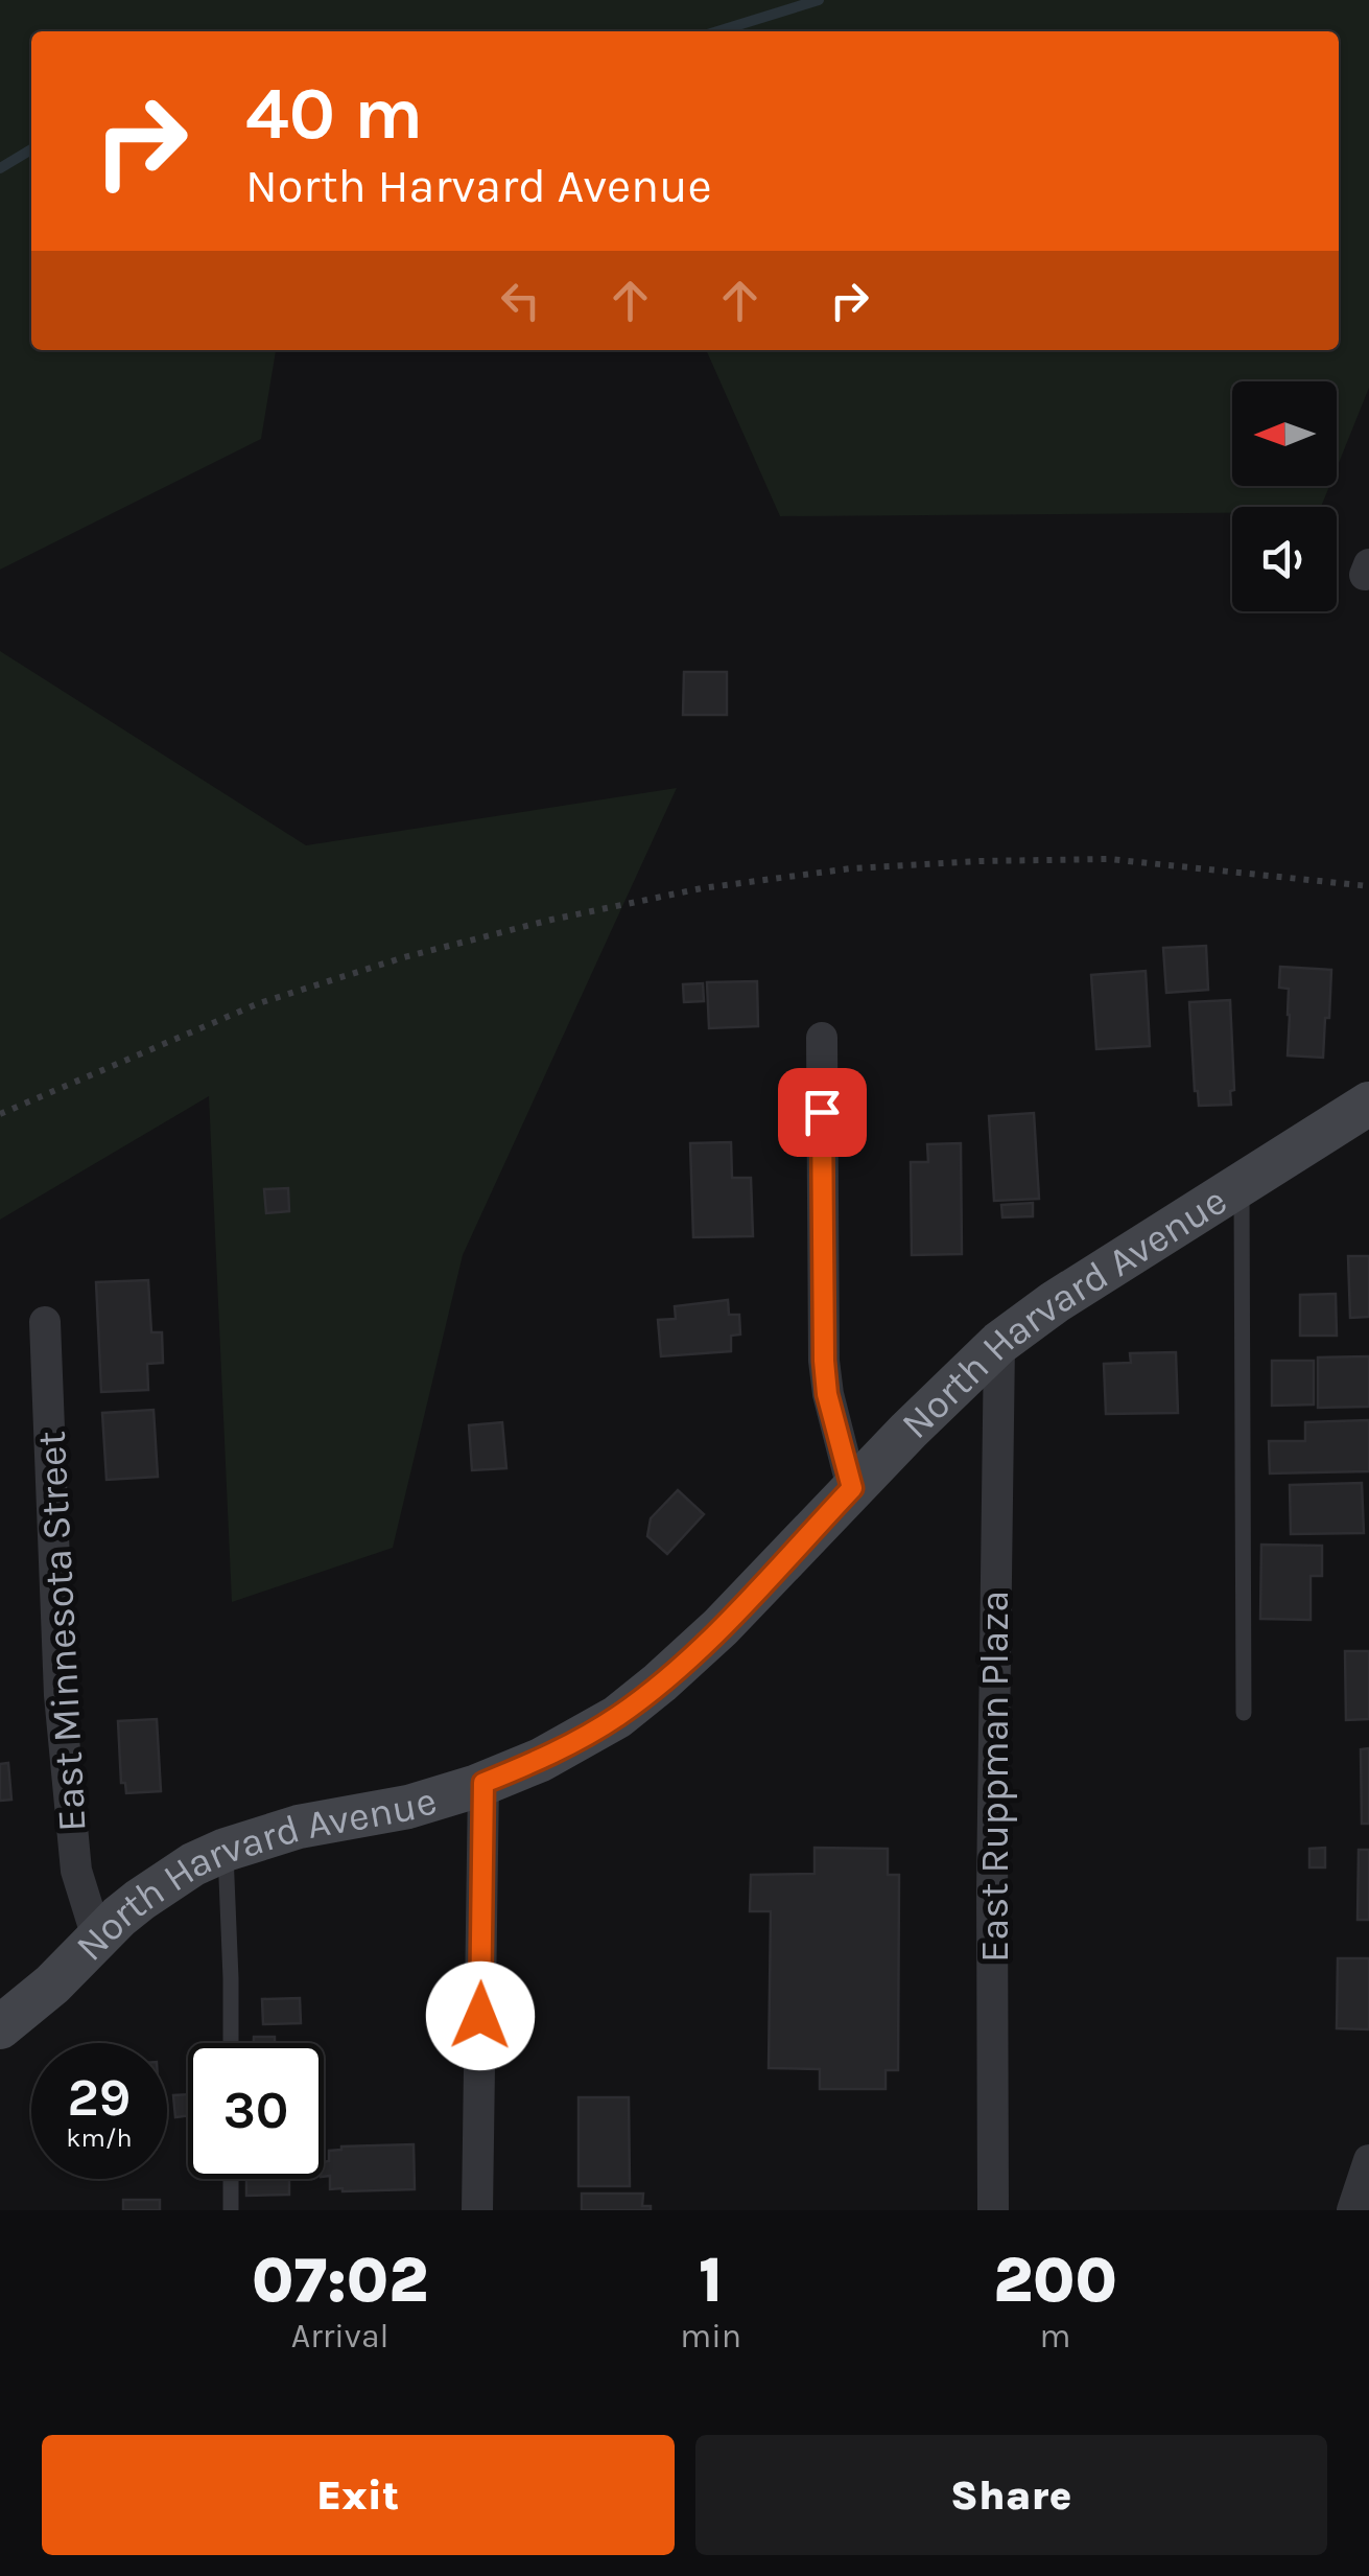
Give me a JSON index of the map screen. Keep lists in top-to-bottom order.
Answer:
{
  "streets": {
    "street": ["North Harvard Avenue", "East Minnesota Street", "East Ruppman Plaza"]
  },
  "crossings": [
    ["North Harvard Avenue", "East Minnesota Street"],
    ["North Harvard Avenue", "East Ruppman Plaza"]
  ],
  "north": "left",
  "page": {
    "turn": ["40 m", "North Harvard Avenue"],
    "speed": "29 km/h",
    "limit": "30",
    "eta": [
      "07:02",
      "Arrival",
      "1",
      "min",
      "200",
      "m"
    ],
    "buttons": ["Exit", "Share"]
  }
}
